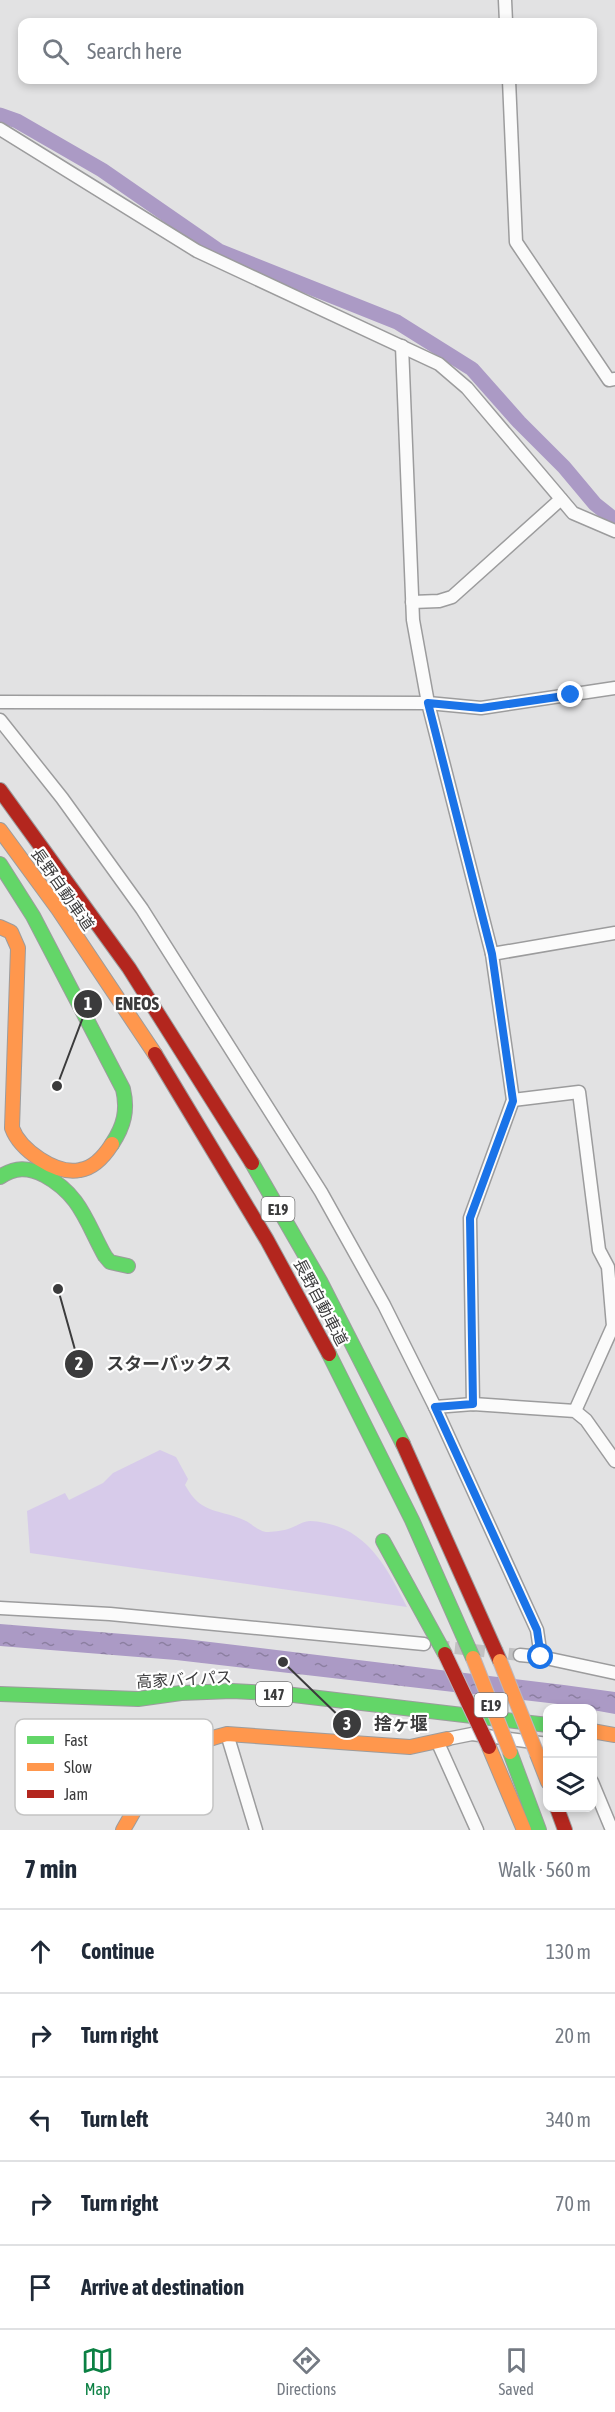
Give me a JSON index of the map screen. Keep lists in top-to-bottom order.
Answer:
{
  "streets": {
    "main road": [
      "長野自動車道",
      "E19",
      "高家バイパス",
      "147"
    ]
  },
  "places": ["ENEOS", "スターバックス", "捨ヶ堰"],
  "legend": ["Fast", "Slow", "Jam"],
  "page": {
    "search": "Search here",
    "heading": ["7 min", "Walk · 560 m"],
    "list": [
      ["Continue", "130 m"],
      ["Turn right", "20 m"],
      ["Turn left", "340 m"],
      ["Turn right", "70 m"],
      "Arrive at destination"
    ],
    "nav": ["Map", "Directions", "Saved"]
  }
}
